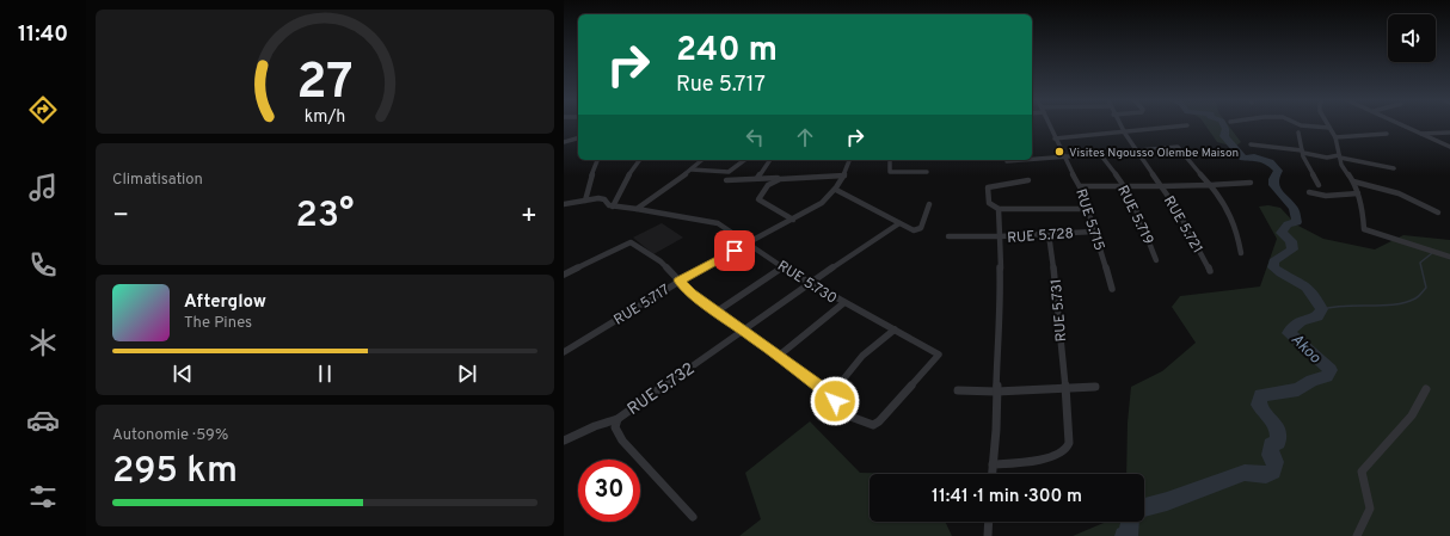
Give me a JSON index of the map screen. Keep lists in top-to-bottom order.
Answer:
{
  "streets": {
    "street": [
      "RUE 5.719",
      "RUE 5.715",
      "RUE 5.721",
      "RUE 5.728",
      "RUE 5.730",
      "RUE 5.717",
      "RUE 5.731",
      "RUE 5.732"
    ]
  },
  "crossings": [
    ["RUE 5.719", "RUE 5.721"],
    ["RUE 5.715", "RUE 5.721"],
    ["RUE 5.715", "RUE 5.728"],
    ["RUE 5.728", "RUE 5.731"],
    ["RUE 5.730", "RUE 5.717"],
    ["RUE 5.730", "RUE 5.732"]
  ],
  "water": ["Akoo"],
  "places": ["Visites Ngousso Olembe Maison"],
  "page": {
    "tabs": "11:40",
    "turn": ["240 m", "Rue 5.717"],
    "tile": [
      "Climatisation",
      ["Autonomie · 59%", "295 km"]
    ],
    "heat": ["−", "23°", "+"],
    "song": ["Afterglow", "The Pines"],
    "limit": "30",
    "trip": "11:41 · 1 min · 300 m",
    "gauge": ["27", "km/h"]
  }
}
